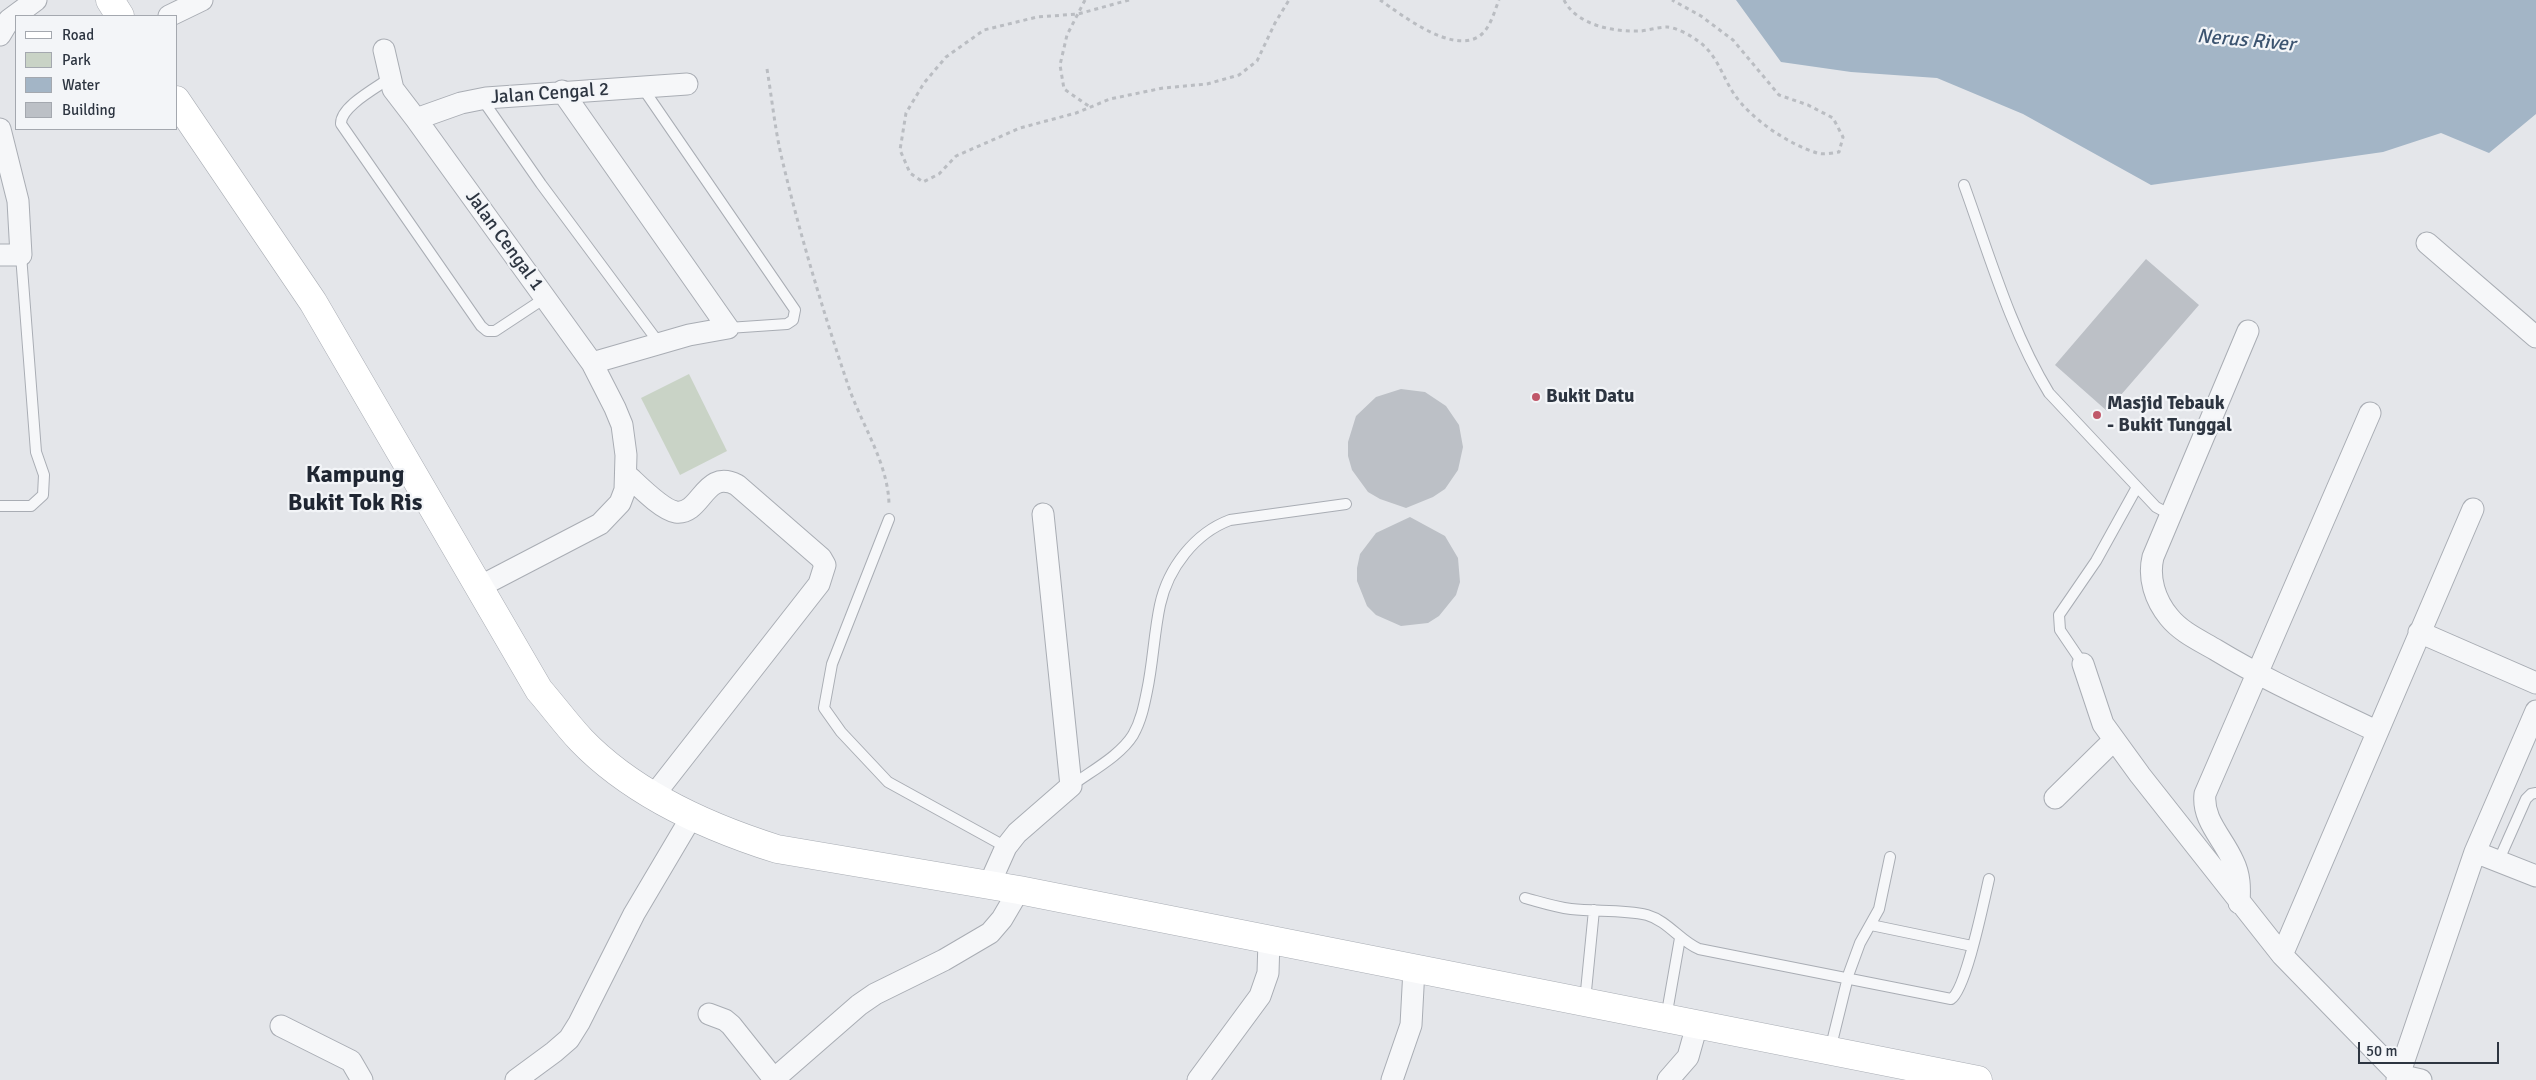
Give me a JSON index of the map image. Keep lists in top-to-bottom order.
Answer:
{
  "streets": {
    "street": ["Jalan Cengal 2", "Jalan Cengal 1"]
  },
  "crossings": [
    ["Jalan Cengal 2", "Jalan Cengal 1"]
  ],
  "districts": ["Kampung Bukit Tok Ris"],
  "water": ["Nerus River"],
  "places": ["Bukit Datu", "Masjid Tebauk - Bukit Tunggal"],
  "legend": [
    "Road",
    "Park",
    "Water",
    "Building"
  ],
  "scale_bar": "50 m"
}
